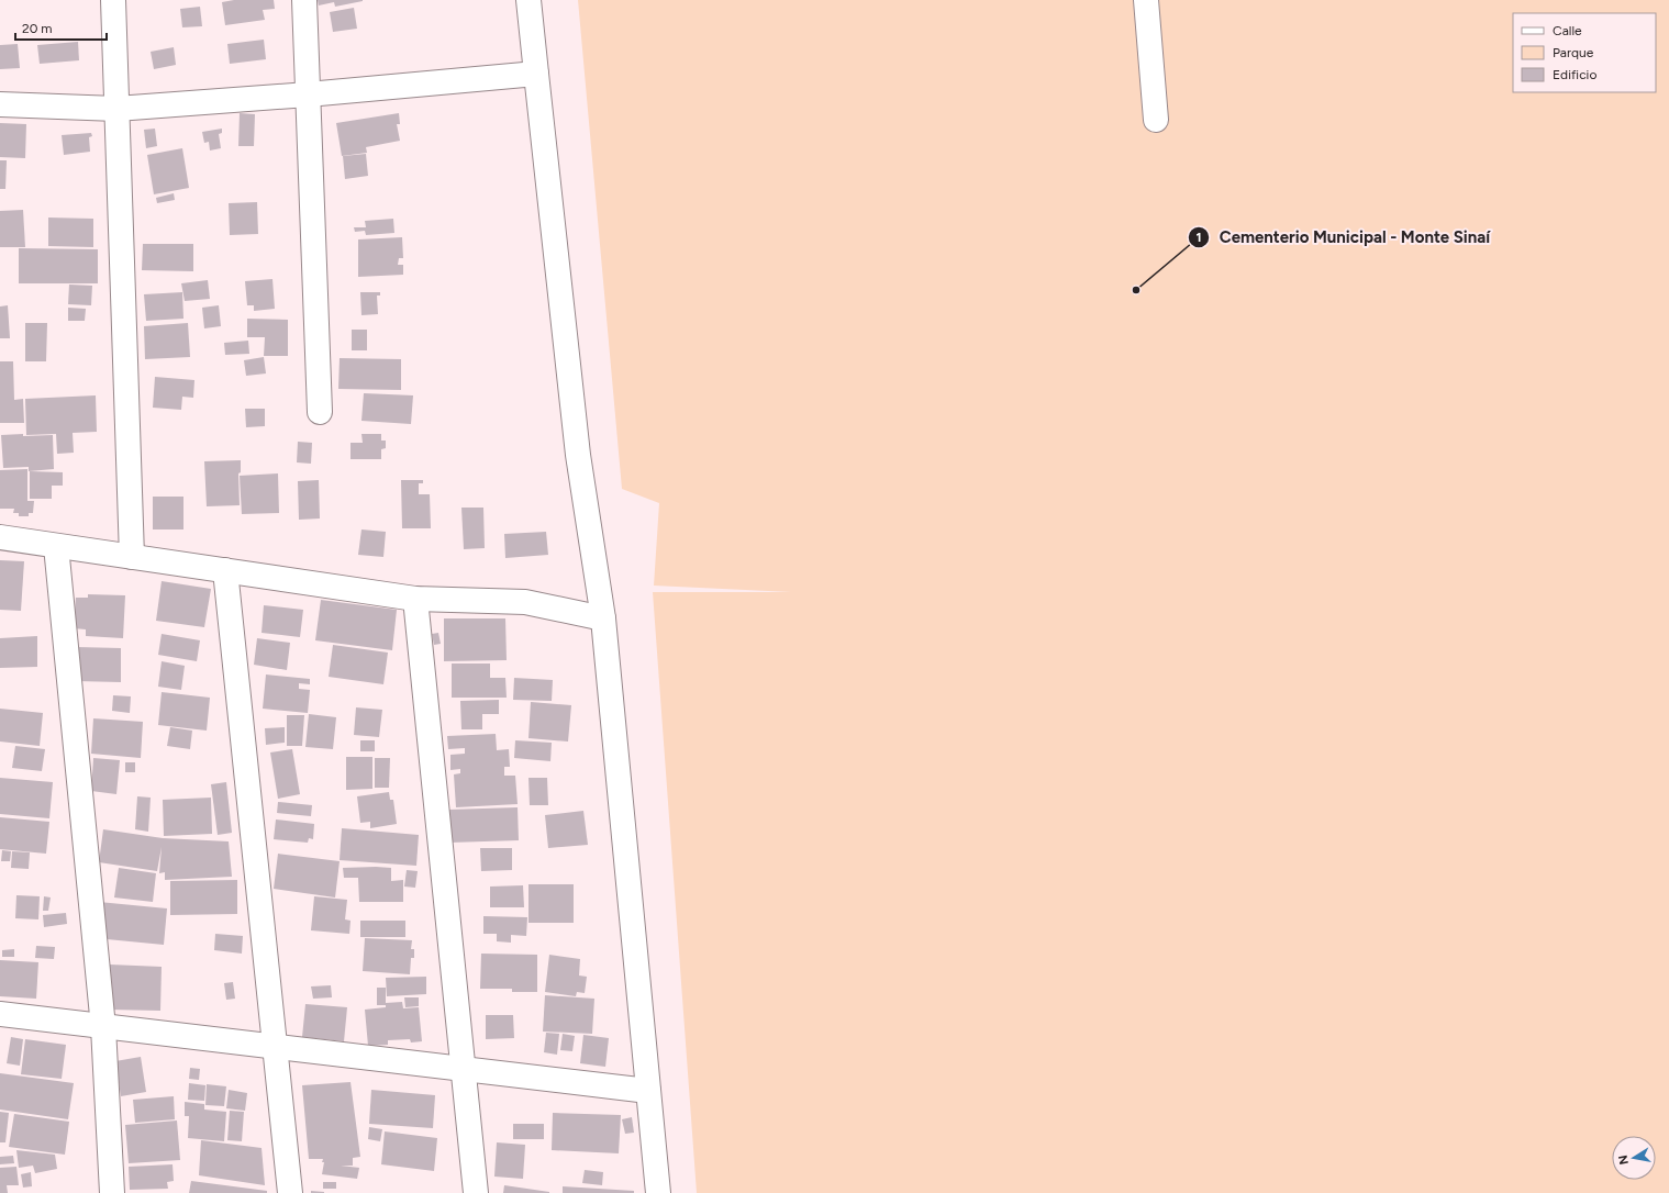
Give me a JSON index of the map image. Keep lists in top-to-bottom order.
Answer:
{
  "places": ["Cementerio Municipal - Monte Sinaí"],
  "legend": ["Calle", "Parque", "Edificio"],
  "scale_bar": "20 m",
  "north": "left"
}
